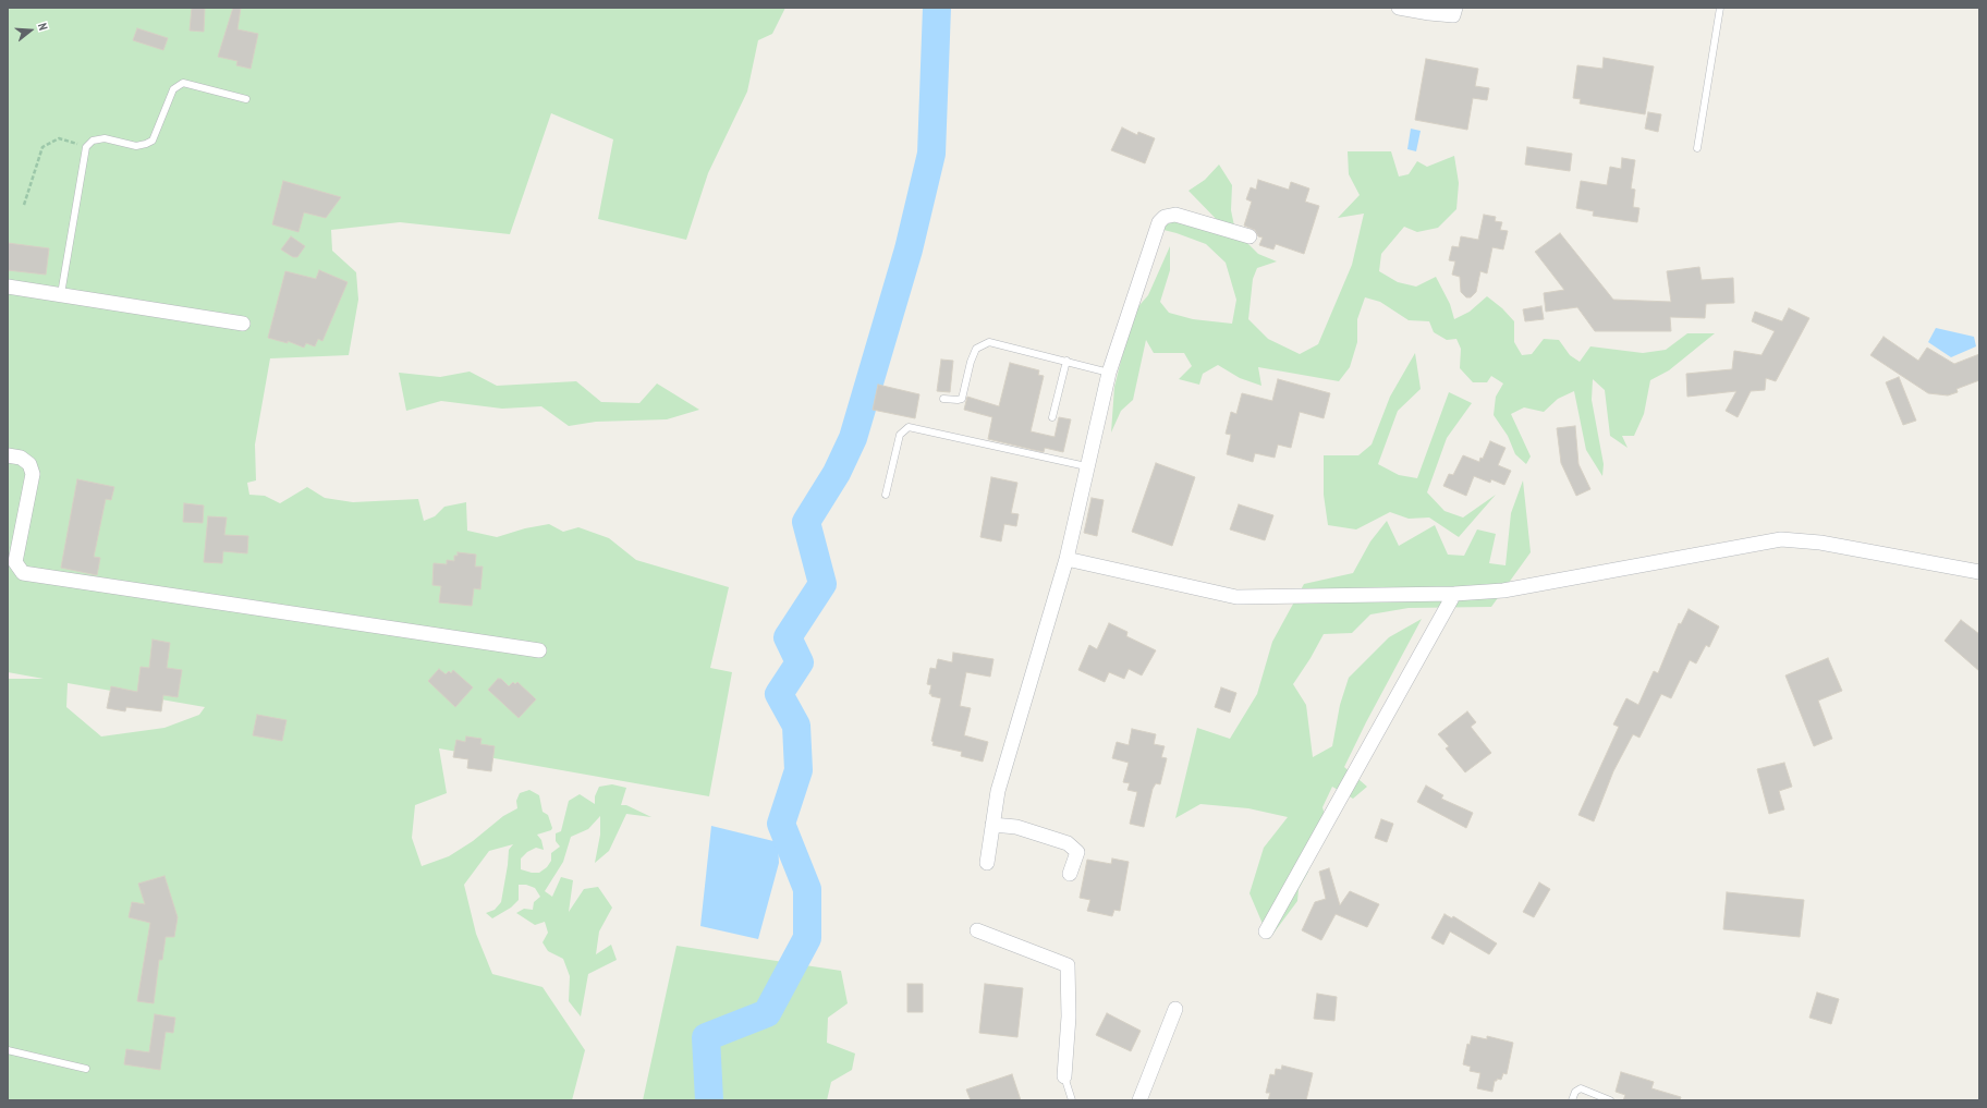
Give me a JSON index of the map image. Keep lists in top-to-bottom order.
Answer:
{
  "north": "right"
}
